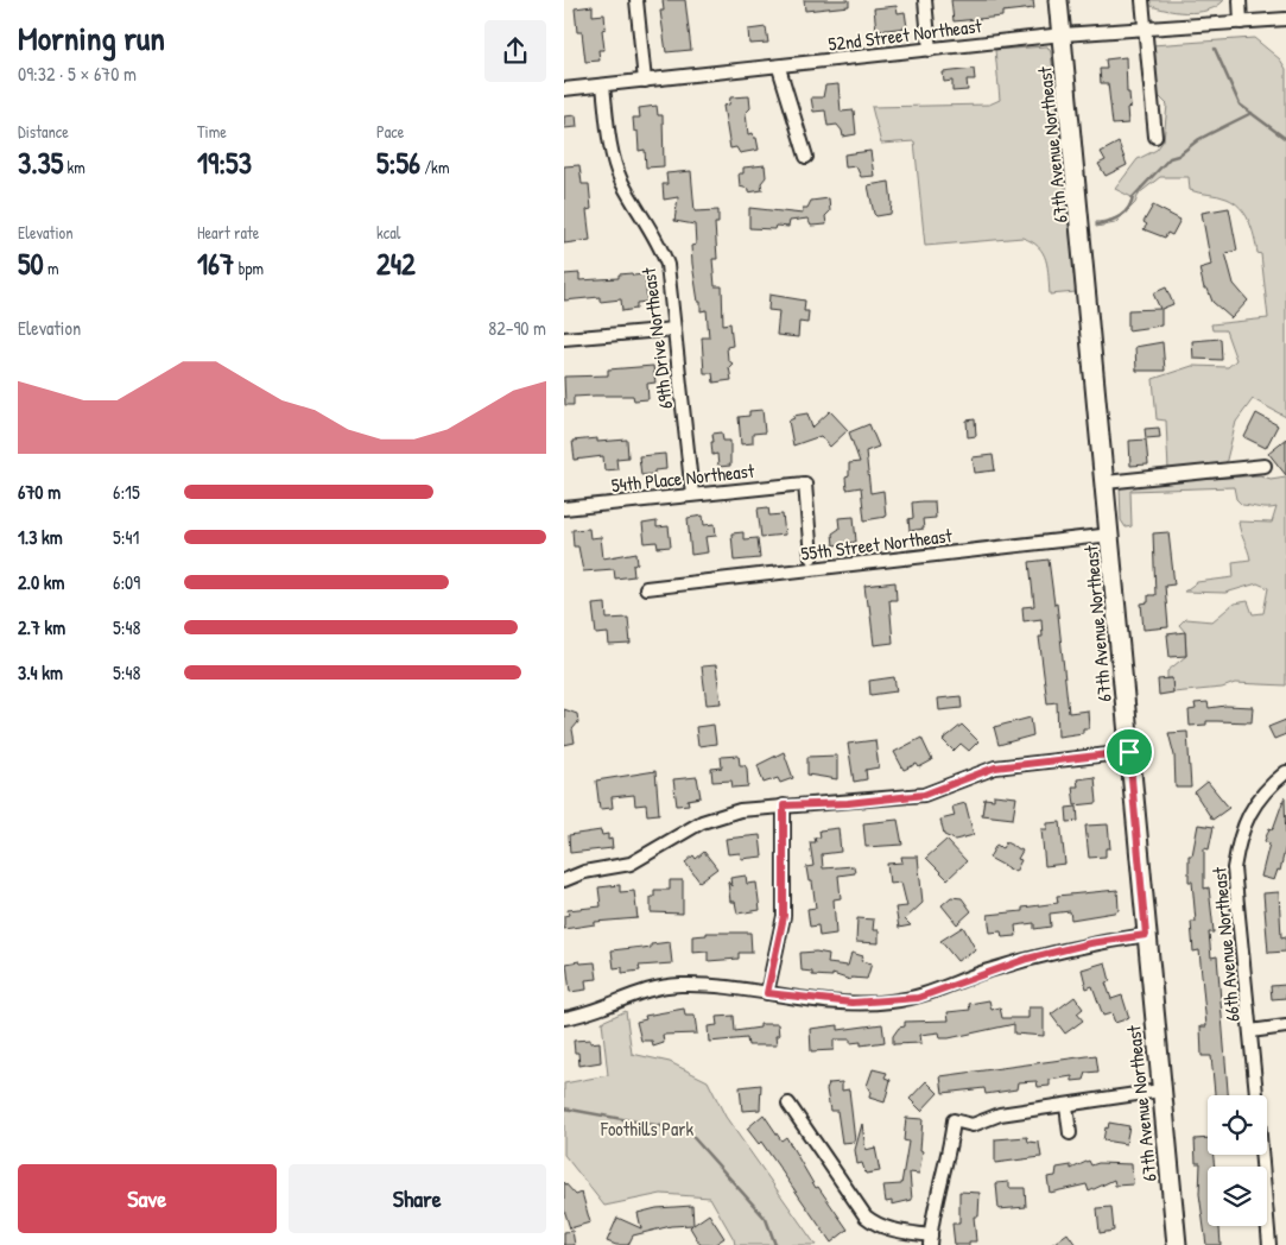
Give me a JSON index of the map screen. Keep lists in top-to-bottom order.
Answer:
{
  "streets": {
    "street": [
      "52nd Street Northeast",
      "67th Avenue Northeast",
      "69th Drive Northeast",
      "54th Place Northeast",
      "55th Street Northeast",
      "66th Avenue Northeast"
    ]
  },
  "crossings": [
    ["52nd Street Northeast", "67th Avenue Northeast"],
    ["52nd Street Northeast", "69th Drive Northeast"],
    ["67th Avenue Northeast", "55th Street Northeast"],
    ["69th Drive Northeast", "54th Place Northeast"]
  ],
  "parks": ["Foothills Park"],
  "page": {
    "heading": ["Morning run", "09:32 · 5 × 670 m"],
    "stats": [
      ["Distance", "3.35 km"],
      ["Time", "19:53"],
      ["Pace", "5:56 /km"],
      ["Elevation", "50 m"],
      ["Heart rate", "167 bpm"],
      ["kcal", "242"]
    ],
    "chart": ["Elevation", "82–90 m"],
    "list": [
      {
        "name": "670 m",
        "note": "6:15"
      },
      {
        "name": "1.3 km",
        "note": "5:41"
      },
      {
        "name": "2.0 km",
        "note": "6:09"
      },
      {
        "name": "2.7 km",
        "note": "5:48"
      },
      {
        "name": "3.4 km",
        "note": "5:48"
      }
    ],
    "buttons": ["Save", "Share"]
  }
}
